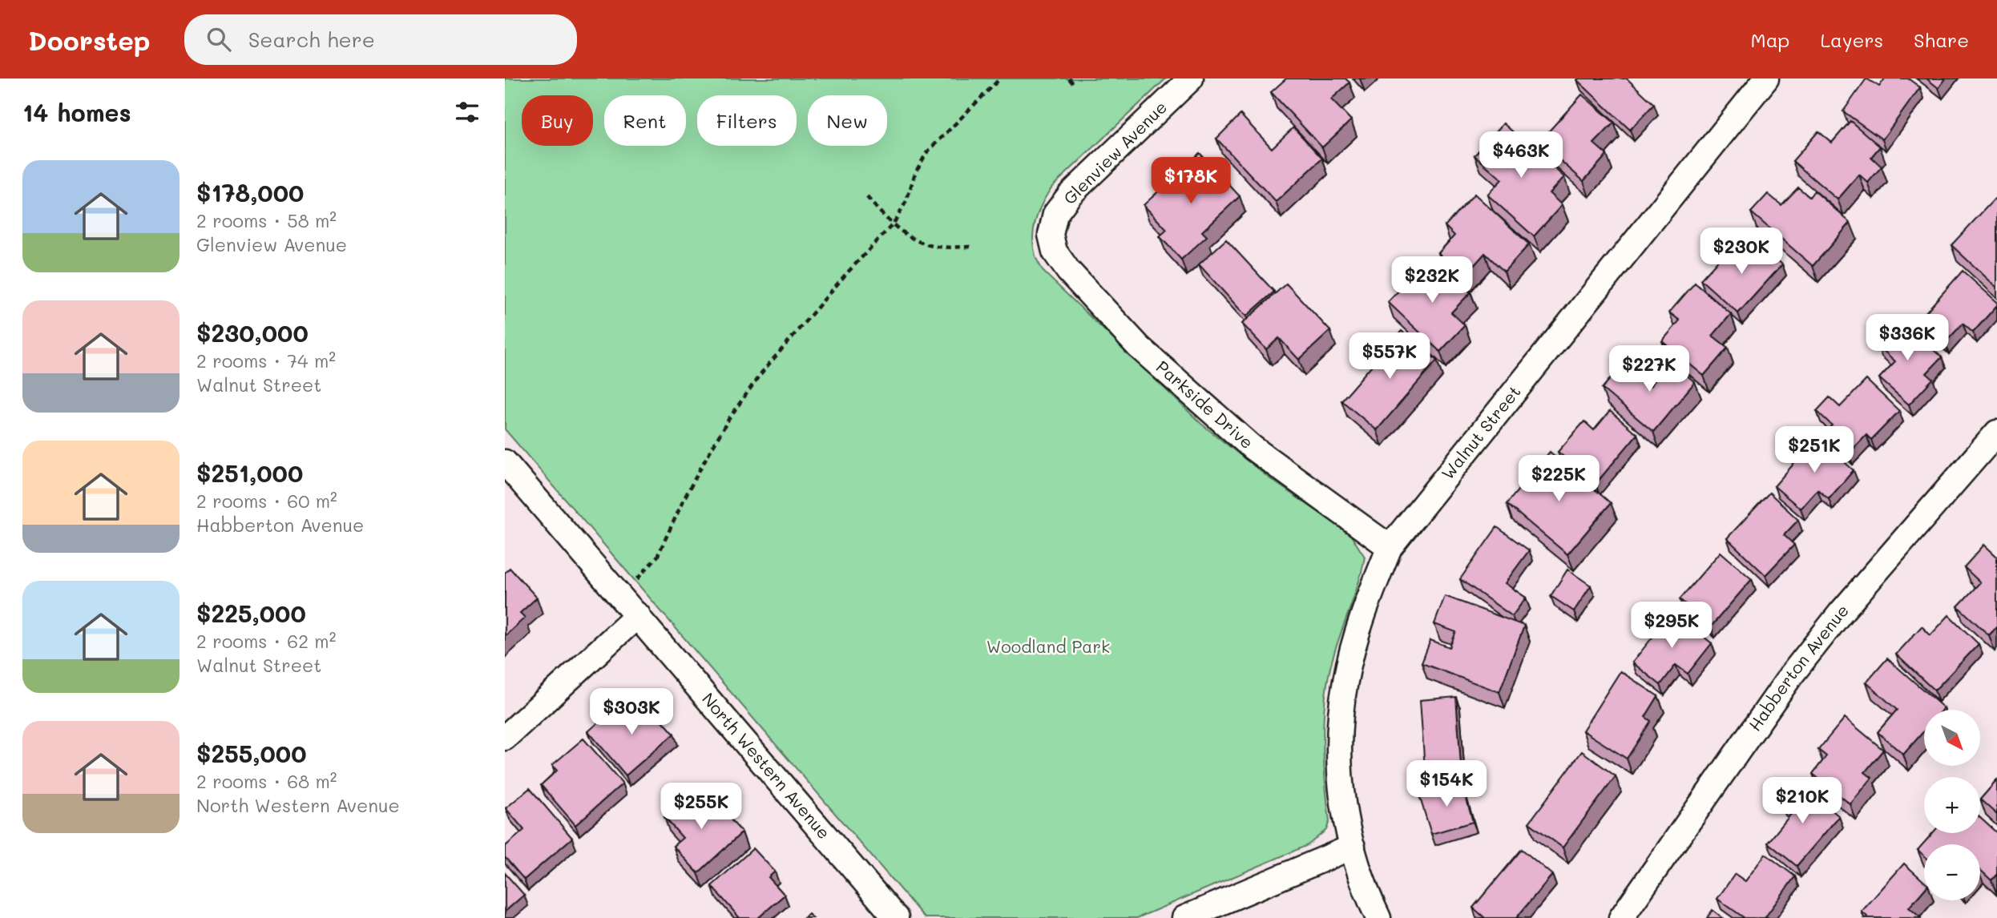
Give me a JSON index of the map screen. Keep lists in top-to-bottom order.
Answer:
{
  "streets": {
    "street": [
      "Glenview Avenue",
      "Parkside Drive",
      "Walnut Street",
      "Habberton Avenue",
      "North Western Avenue"
    ]
  },
  "crossings": [
    ["Glenview Avenue", "Parkside Drive"],
    ["Parkside Drive", "Walnut Street"]
  ],
  "parks": ["Woodland Park"],
  "north": "bottom right",
  "page": {
    "header": "Doorstep",
    "search": "Search here",
    "nav": ["Map", "Layers", "Share"],
    "heading": "14 homes",
    "chip": [
      "Buy",
      "Rent",
      "Filters",
      "New"
    ],
    "price": [
      "$463K",
      "$178K",
      "$230K",
      "$232K",
      "$336K",
      "$557K",
      "$227K",
      "$251K",
      "$225K",
      "$295K",
      "$303K",
      "$154K",
      "$210K",
      "$255K"
    ],
    "list": [
      {
        "name": "$178,000",
        "note": "2 rooms · 58 m² · Glenview Avenue"
      },
      {
        "name": "$230,000",
        "note": "2 rooms · 74 m² · Walnut Street"
      },
      {
        "name": "$251,000",
        "note": "2 rooms · 60 m² · Habberton Avenue"
      },
      {
        "name": "$225,000",
        "note": "2 rooms · 62 m² · Walnut Street"
      },
      {
        "name": "$255,000",
        "note": "2 rooms · 68 m² · North Western Avenue"
      }
    ],
    "map_buttons": ["+", "−"]
  }
}
